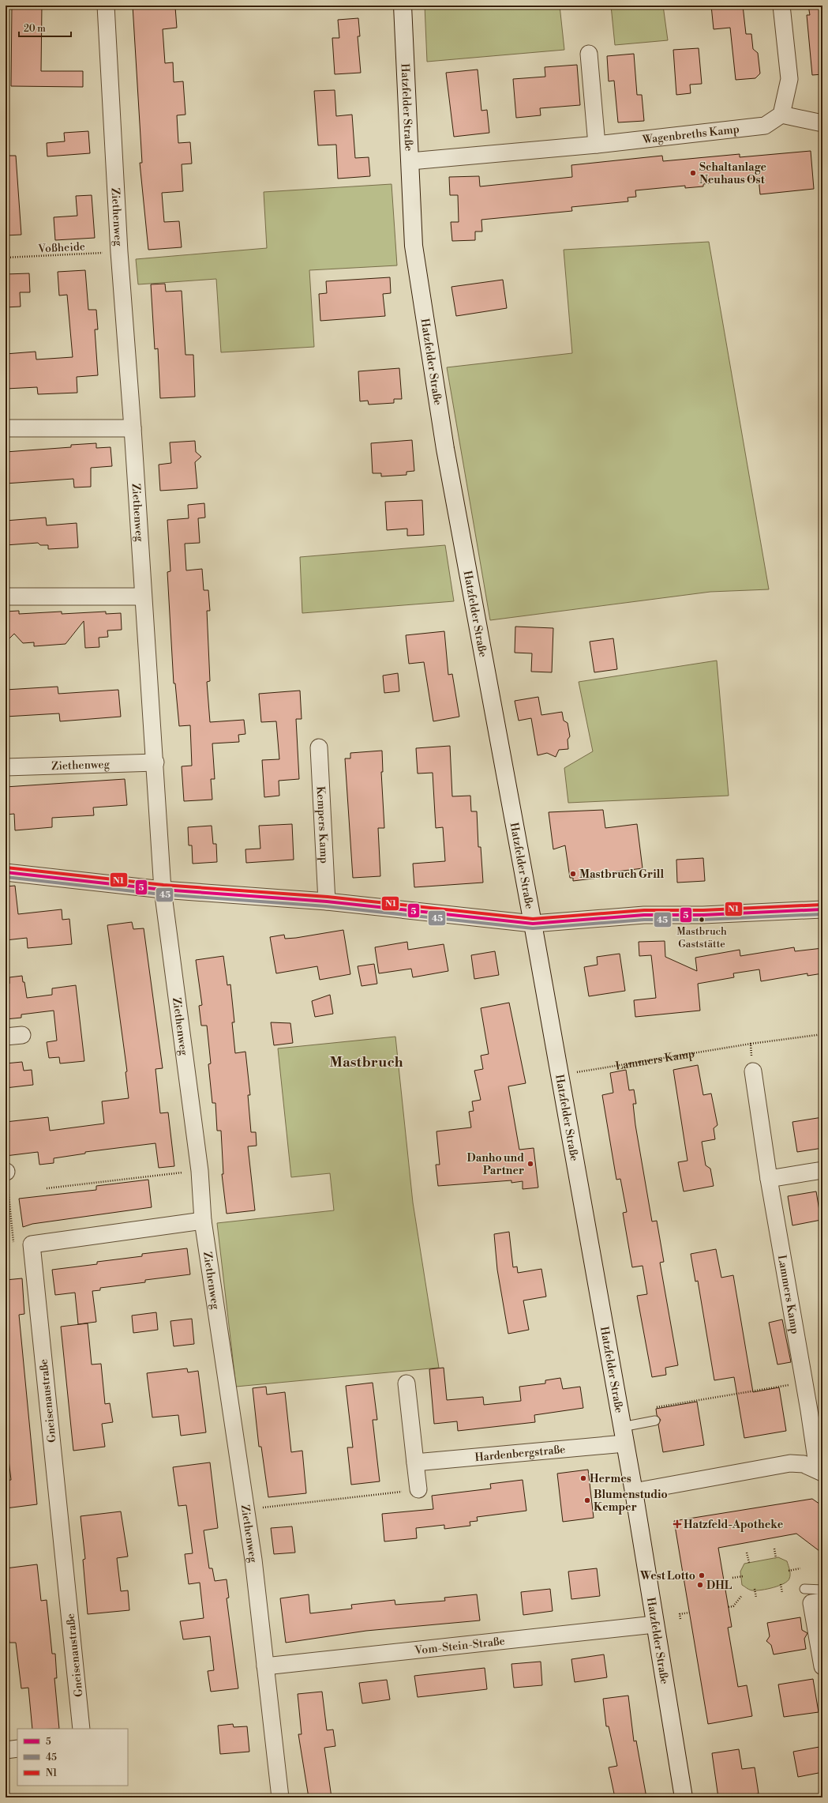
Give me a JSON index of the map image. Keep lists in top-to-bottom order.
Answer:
{
  "streets": {
    "street": [
      "Hatzfelder Straße",
      "Wagenbreths Kamp",
      "Ziethenweg",
      "Kempers Kamp",
      "Lammers Kamp",
      "Gneisenaustraße",
      "Hardenbergstraße",
      "Vom-Stein-Straße"
    ],
    "path": ["Voßheide"]
  },
  "crossings": [
    ["Hatzfelder Straße", "Wagenbreths Kamp"],
    ["Hatzfelder Straße", "Lammers Kamp"],
    ["Hatzfelder Straße", "Hardenbergstraße"],
    ["Hatzfelder Straße", "Vom-Stein-Straße"],
    ["Ziethenweg", "Voßheide"],
    ["Ziethenweg", "Vom-Stein-Straße"]
  ],
  "districts": ["Mastbruch"],
  "places": {
    "other": [
      "Schaltanlage Neuhaus Ost",
      "Mastbruch Grill",
      "Mastbruch Gaststätte",
      "Danho und Partner",
      "Hermes",
      "Blumenstudio Kemper",
      "West Lotto",
      "DHL"
    ],
    "health": ["Hatzfeld-Apotheke"]
  },
  "lines": ["transit line N1", "transit line 5", "transit line 45"],
  "legend": ["5", "45", "N1"],
  "scale_bar": "20 m"
}
